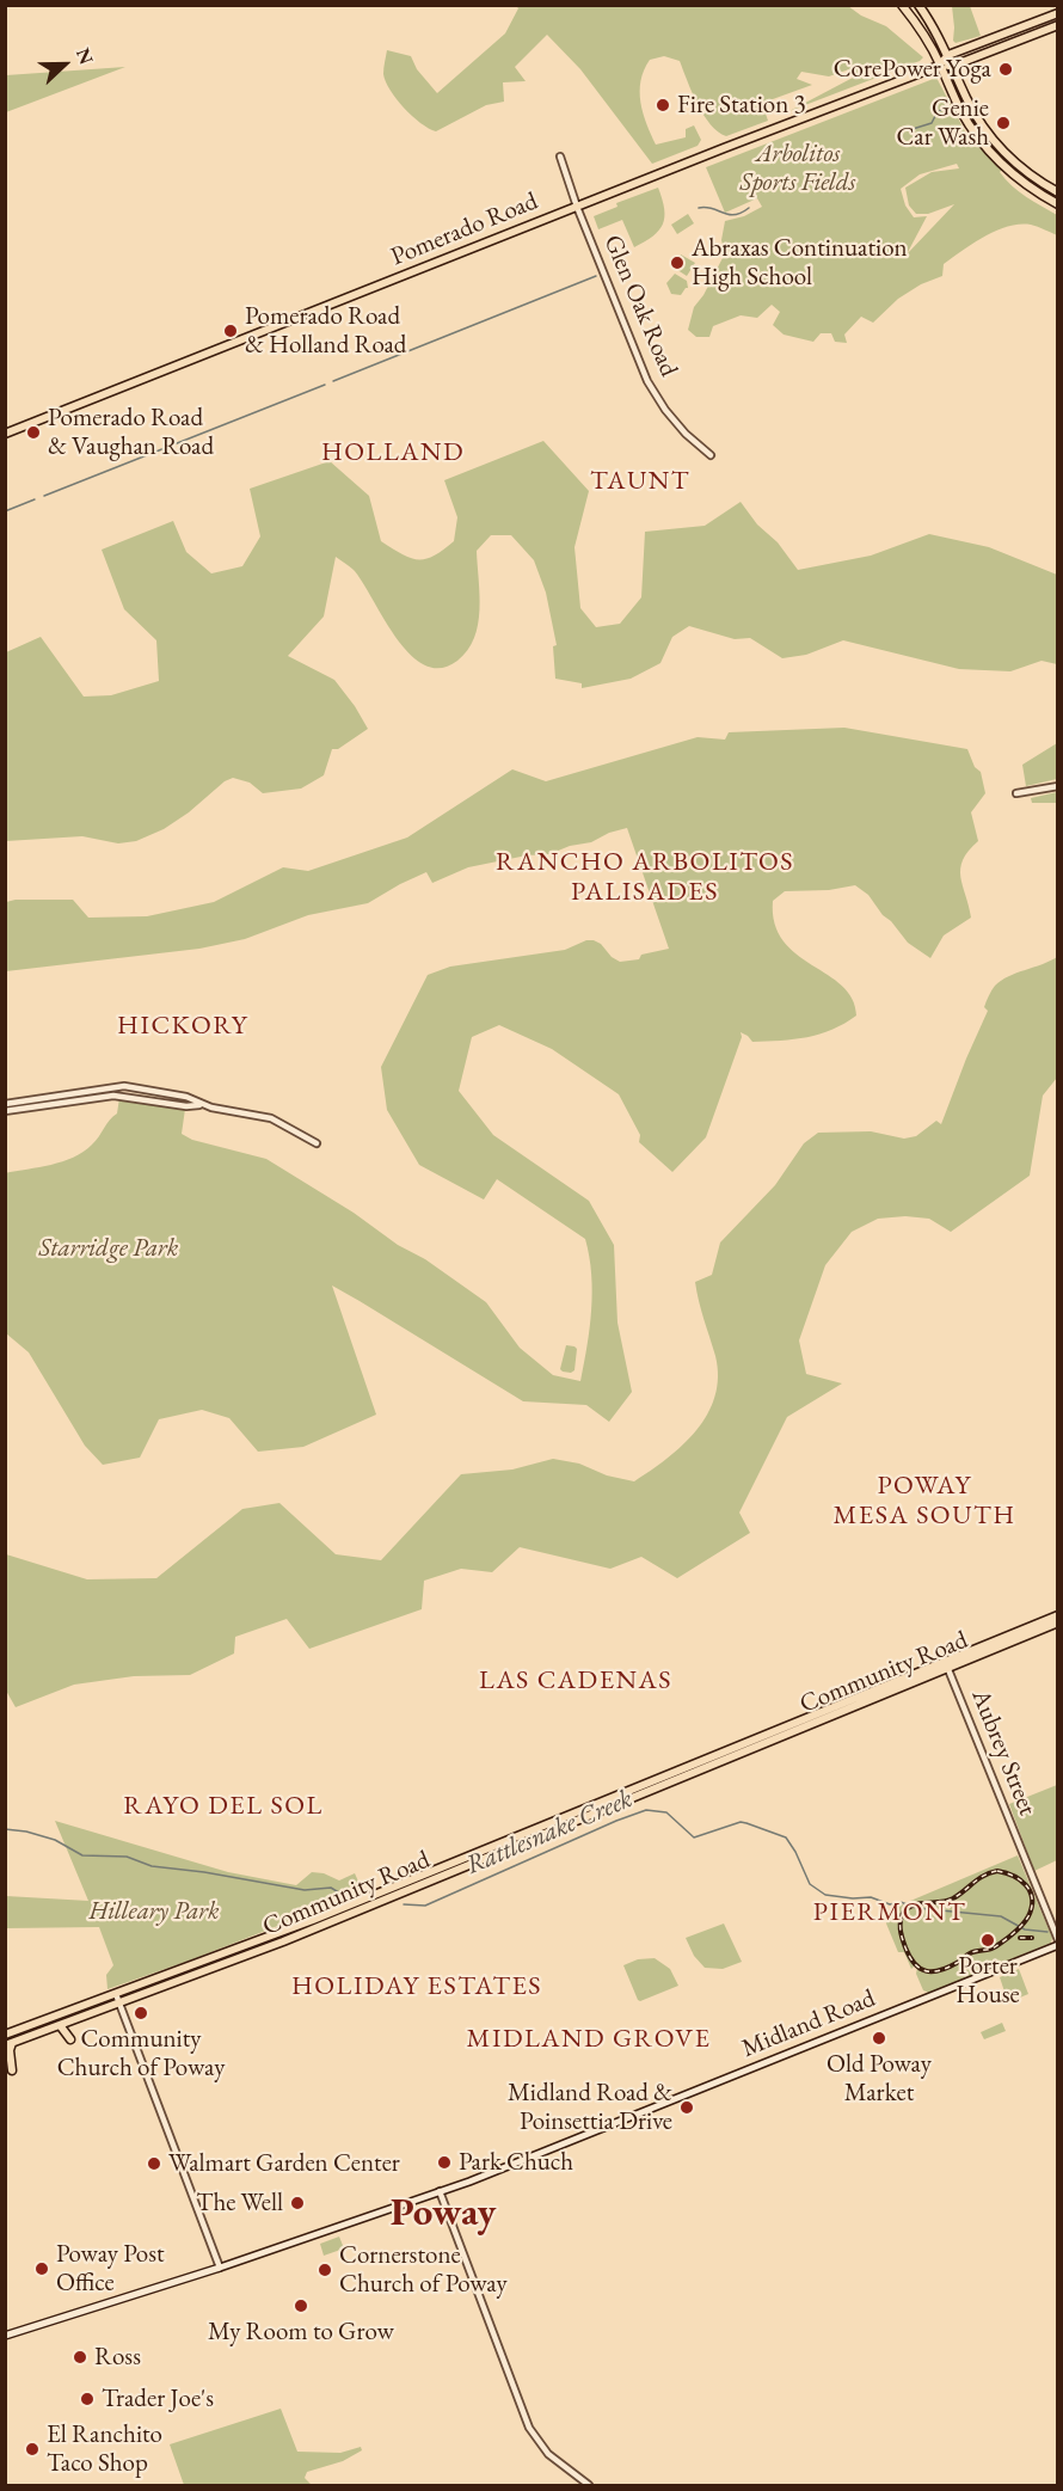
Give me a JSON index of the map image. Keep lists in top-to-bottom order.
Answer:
{
  "streets": {
    "main road": ["Pomerado Road", "Community Road", "Midland Road"],
    "street": ["Glen Oak Road", "Aubrey Street"]
  },
  "crossings": [
    ["Pomerado Road", "Glen Oak Road"],
    ["Community Road", "Aubrey Street"],
    ["Aubrey Street", "Midland Road"]
  ],
  "districts": [
    "HOLLAND",
    "TAUNT",
    "RANCHO ARBOLITOS PALISADES",
    "HICKORY",
    "POWAY MESA SOUTH",
    "LAS CADENAS",
    "RAYO DEL SOL",
    "PIERMONT",
    "HOLIDAY ESTATES",
    "MIDLAND GROVE",
    "Poway"
  ],
  "water": ["Rattlesnake Creek"],
  "parks": ["Arbolitos Sports Fields", "Starridge Park", "Hilleary Park"],
  "places": [
    "CorePower Yoga",
    "Fire Station 3",
    "Genie Car Wash",
    "Abraxas Continuation High School",
    "Pomerado Road & Holland Road",
    "Pomerado Road & Vaughan Road",
    "Porter House",
    "Community Church of Poway",
    "Old Poway Market",
    "Midland Road & Poinsettia Drive",
    "Park Chuch",
    "Walmart Garden Center",
    "The Well",
    "Poway Post Office",
    "Cornerstone Church of Poway",
    "My Room to Grow",
    "Ross",
    "Trader Joe's",
    "El Ranchito Taco Shop"
  ],
  "north": "right"
}
